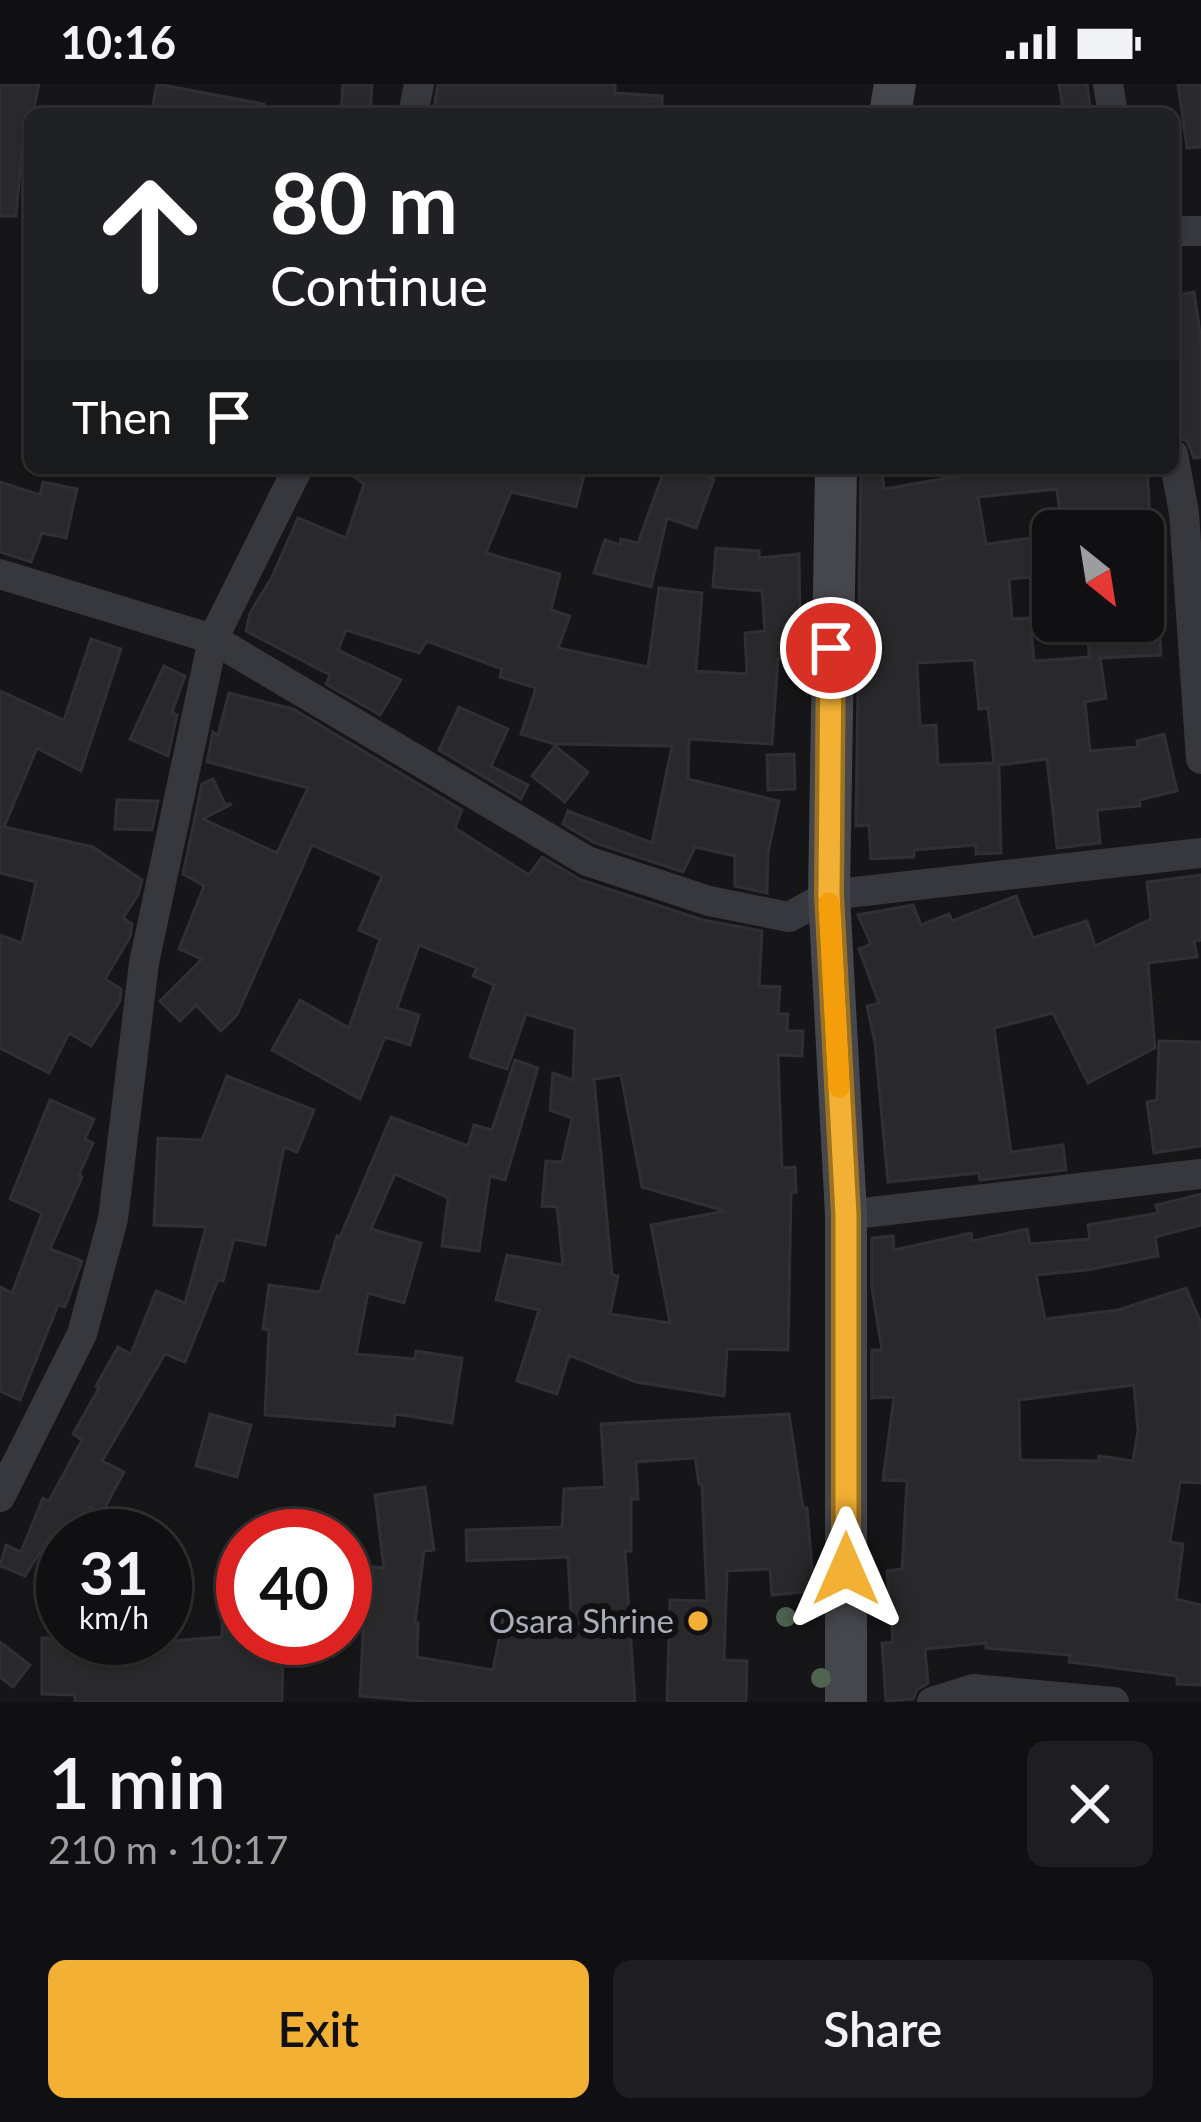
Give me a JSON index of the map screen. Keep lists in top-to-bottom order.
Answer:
{
  "places": ["Osara Shrine"],
  "north": "bottom right",
  "page": {
    "status": "10:16",
    "turn": ["80 m", "Continue"],
    "then": "Then",
    "speed": "31 km/h",
    "limit": "40",
    "heading": ["1 min", "210 m · 10:17"],
    "buttons": ["Exit", "Share"]
  }
}
